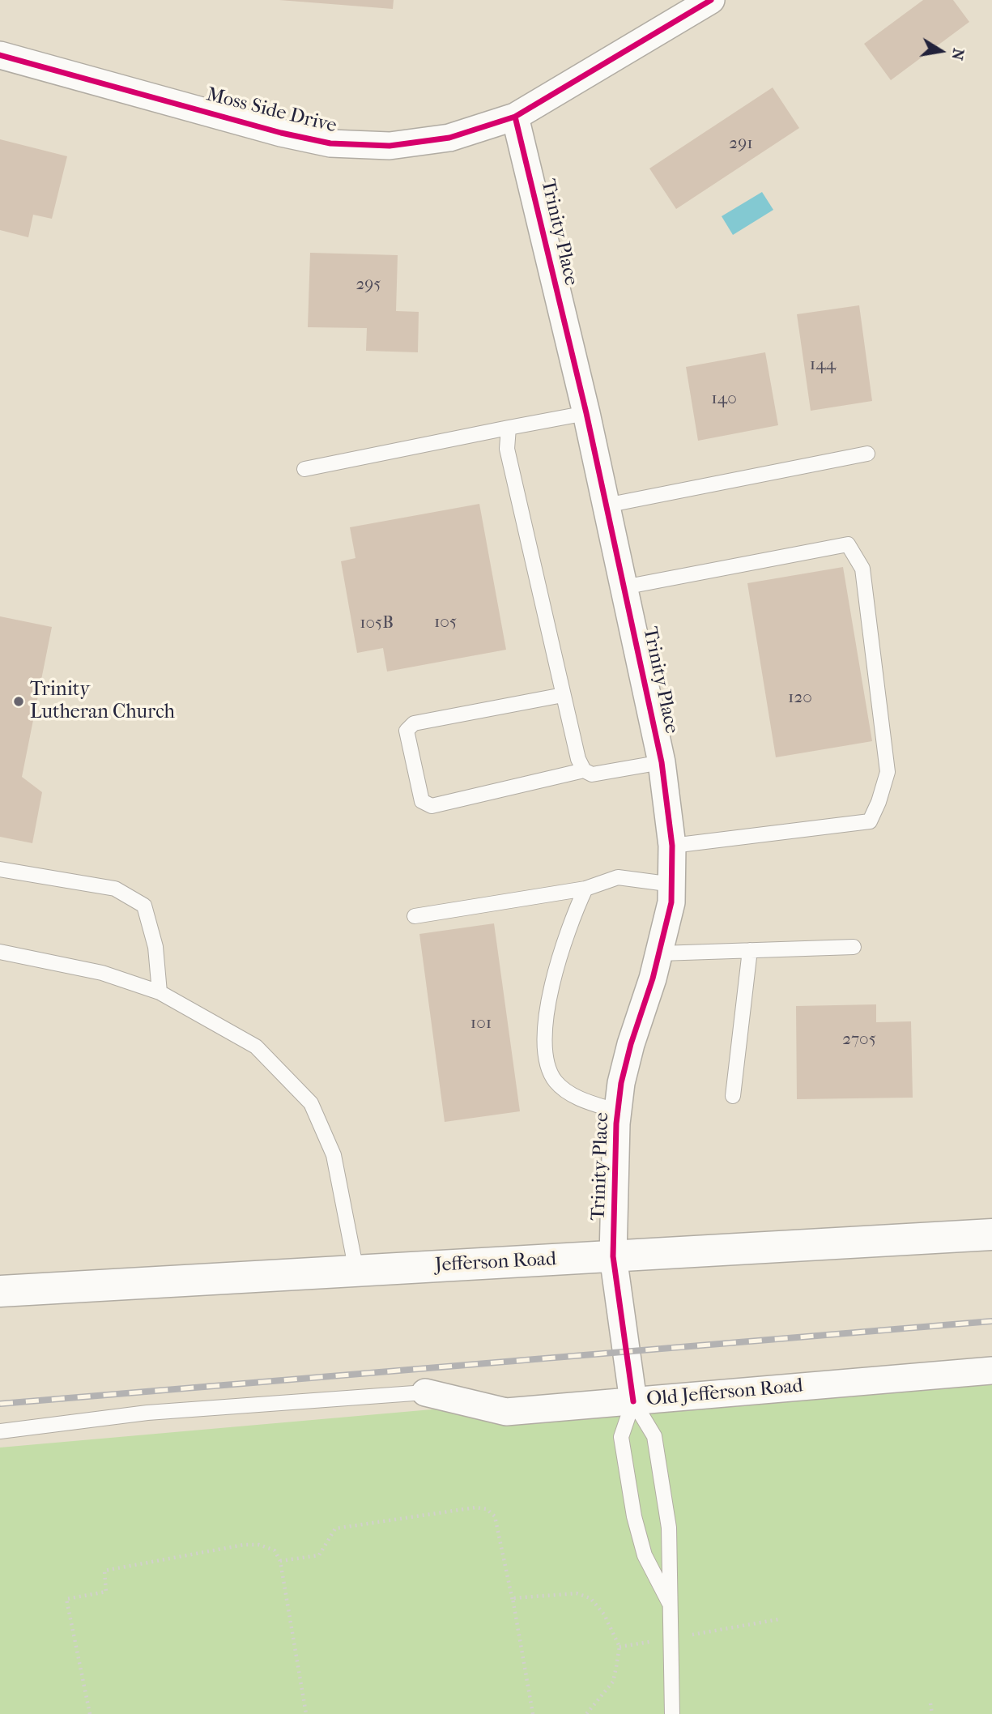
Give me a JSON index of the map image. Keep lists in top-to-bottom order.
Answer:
{
  "streets": {
    "highway": ["Jefferson Road"],
    "street": ["Moss Side Drive", "Trinity Place", "Old Jefferson Road"]
  },
  "crossings": [
    ["Moss Side Drive", "Trinity Place"],
    ["Trinity Place", "Jefferson Road"],
    ["Trinity Place", "Old Jefferson Road"]
  ],
  "places": ["Trinity Lutheran Church"],
  "house_numbers": [
    "291",
    "295",
    "144",
    "140",
    "105",
    "105B",
    "120",
    "101",
    "2705"
  ],
  "north": "right"
}
